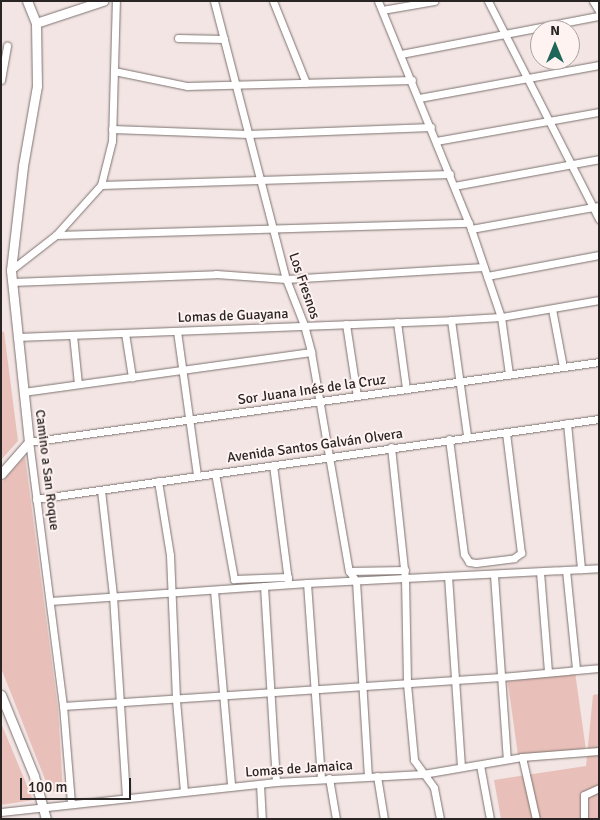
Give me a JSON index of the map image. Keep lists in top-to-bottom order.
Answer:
{
  "streets": {
    "street": [
      "Los Fresnos",
      "Lomas de Guayana",
      "Sor Juana Inés de la Cruz",
      "Avenida Santos Galván Olvera",
      "Camino a San Roque",
      "Lomas de Jamaica"
    ]
  },
  "crossings": [
    ["Los Fresnos", "Lomas de Guayana"],
    ["Los Fresnos", "Sor Juana Inés de la Cruz"],
    ["Los Fresnos", "Avenida Santos Galván Olvera"],
    ["Lomas de Guayana", "Camino a San Roque"],
    ["Sor Juana Inés de la Cruz", "Camino a San Roque"],
    ["Avenida Santos Galván Olvera", "Camino a San Roque"],
    ["Camino a San Roque", "Lomas de Jamaica"]
  ],
  "scale_bar": "100 m",
  "north": "top"
}
